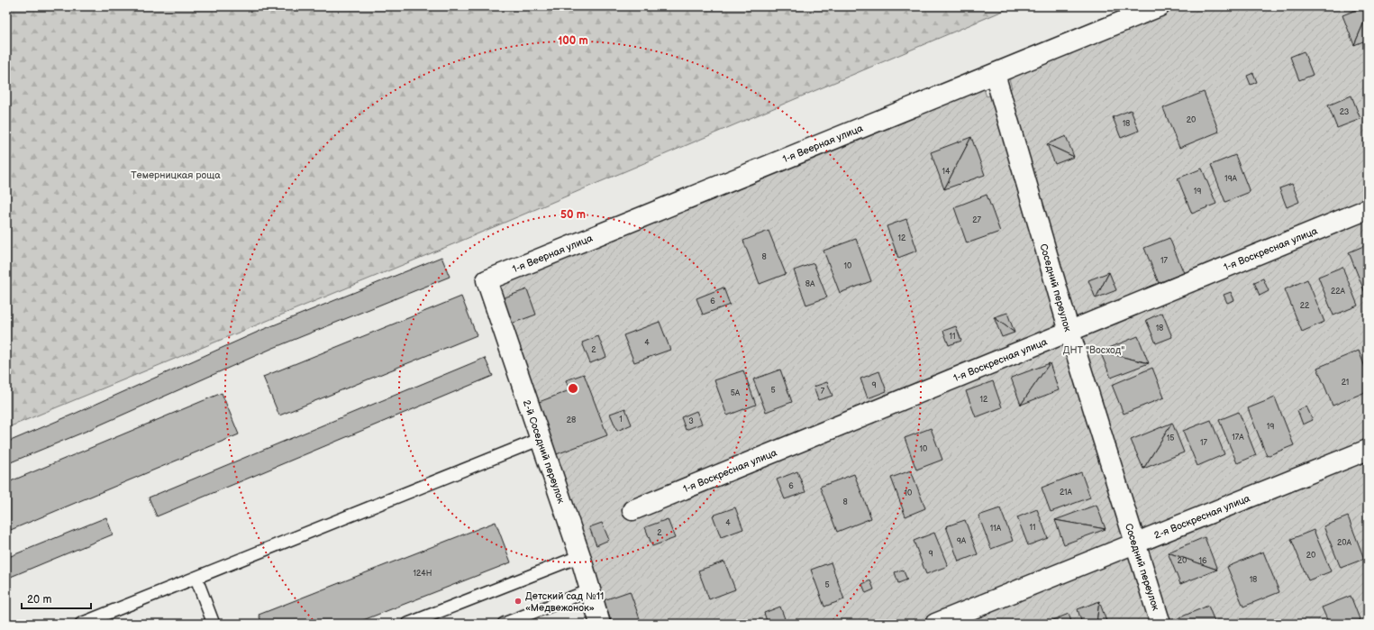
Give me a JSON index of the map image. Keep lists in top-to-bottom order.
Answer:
{
  "streets": {
    "street": [
      "1-я Веерная улица",
      "1-я Воскресная улица",
      "Соседний переулок",
      "2-й Соседний переулок",
      "2-я Воскресная улица"
    ]
  },
  "crossings": [
    ["1-я Веерная улица", "Соседний переулок"],
    ["1-я Веерная улица", "2-й Соседний переулок"],
    ["1-я Воскресная улица", "Соседний переулок"],
    ["Соседний переулок", "2-я Воскресная улица"]
  ],
  "parks": ["Темерницкая роща", "ДНТ \"Восход\""],
  "places": ["Детский сад №11 «Медвежонок»"],
  "house_numbers": [
    "23",
    "20",
    "18",
    "14",
    "19А",
    "19",
    "27",
    "12",
    "8",
    "17",
    "10",
    "8А",
    "22А",
    "6",
    "22",
    "18",
    "11",
    "4",
    "2",
    "21",
    "9",
    "5",
    "7",
    "5А",
    "12",
    "1",
    "28",
    "3",
    "19",
    "17А",
    "15",
    "17",
    "10",
    "6",
    "21А",
    "10",
    "8",
    "4",
    "11",
    "11А",
    "2",
    "9А",
    "20А",
    "9",
    "20",
    "20",
    "16",
    "124Н",
    "18",
    "5"
  ],
  "scale_bar": "20 m",
  "rings": ["100 m", "50 m"]
}
